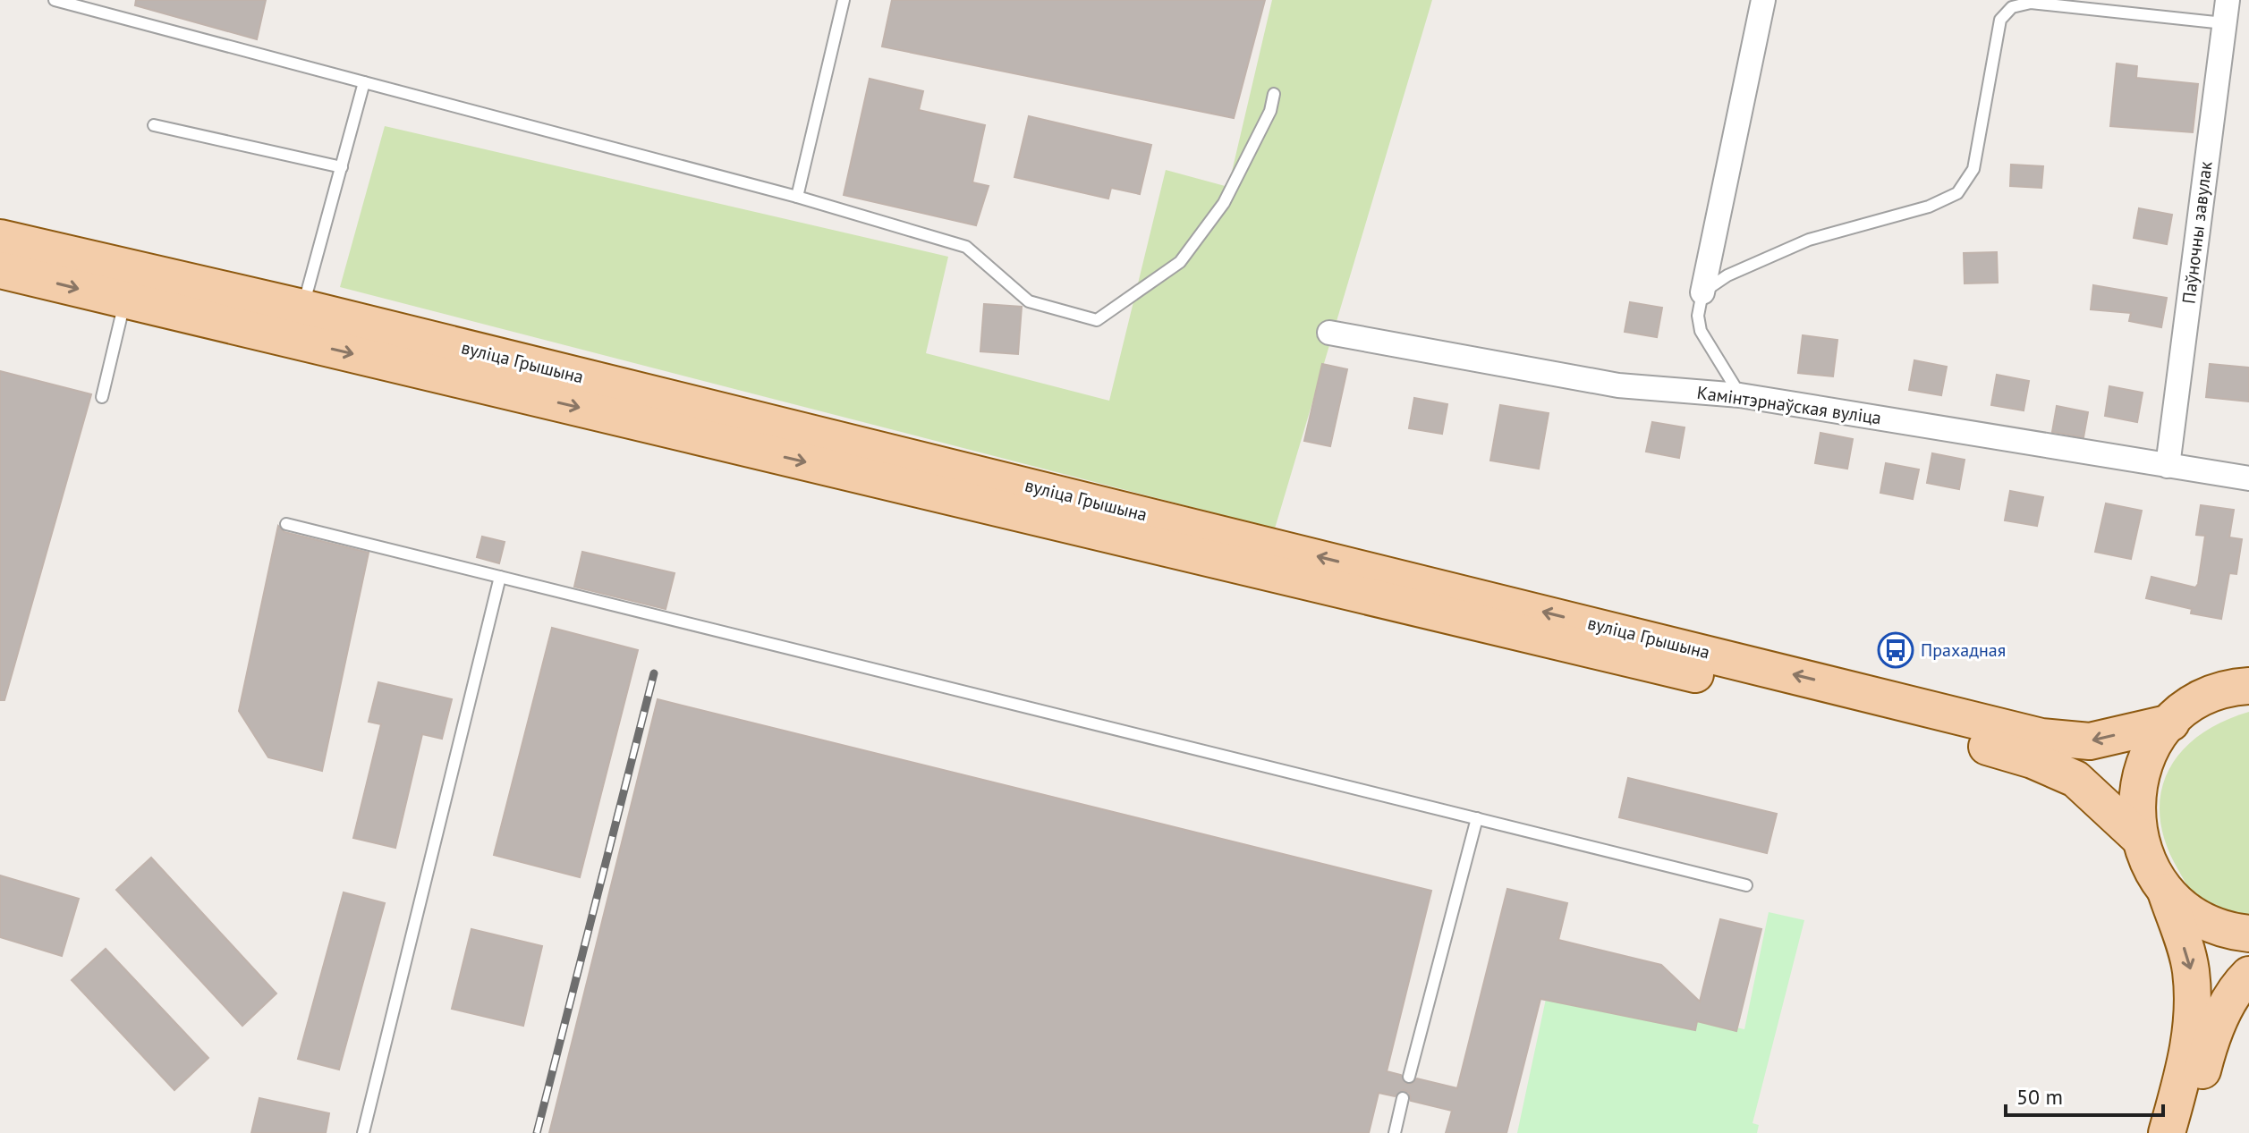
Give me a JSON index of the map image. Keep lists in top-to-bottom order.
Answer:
{
  "streets": {
    "main road": ["вуліца Грышына"],
    "street": ["Паўночны завулак", "Камінтэрнаўская вуліца"]
  },
  "crossings": [
    ["Паўночны завулак", "Камінтэрнаўская вуліца"]
  ],
  "places": {
    "bus stop": ["Прахадная"]
  },
  "scale_bar": "50 m"
}
